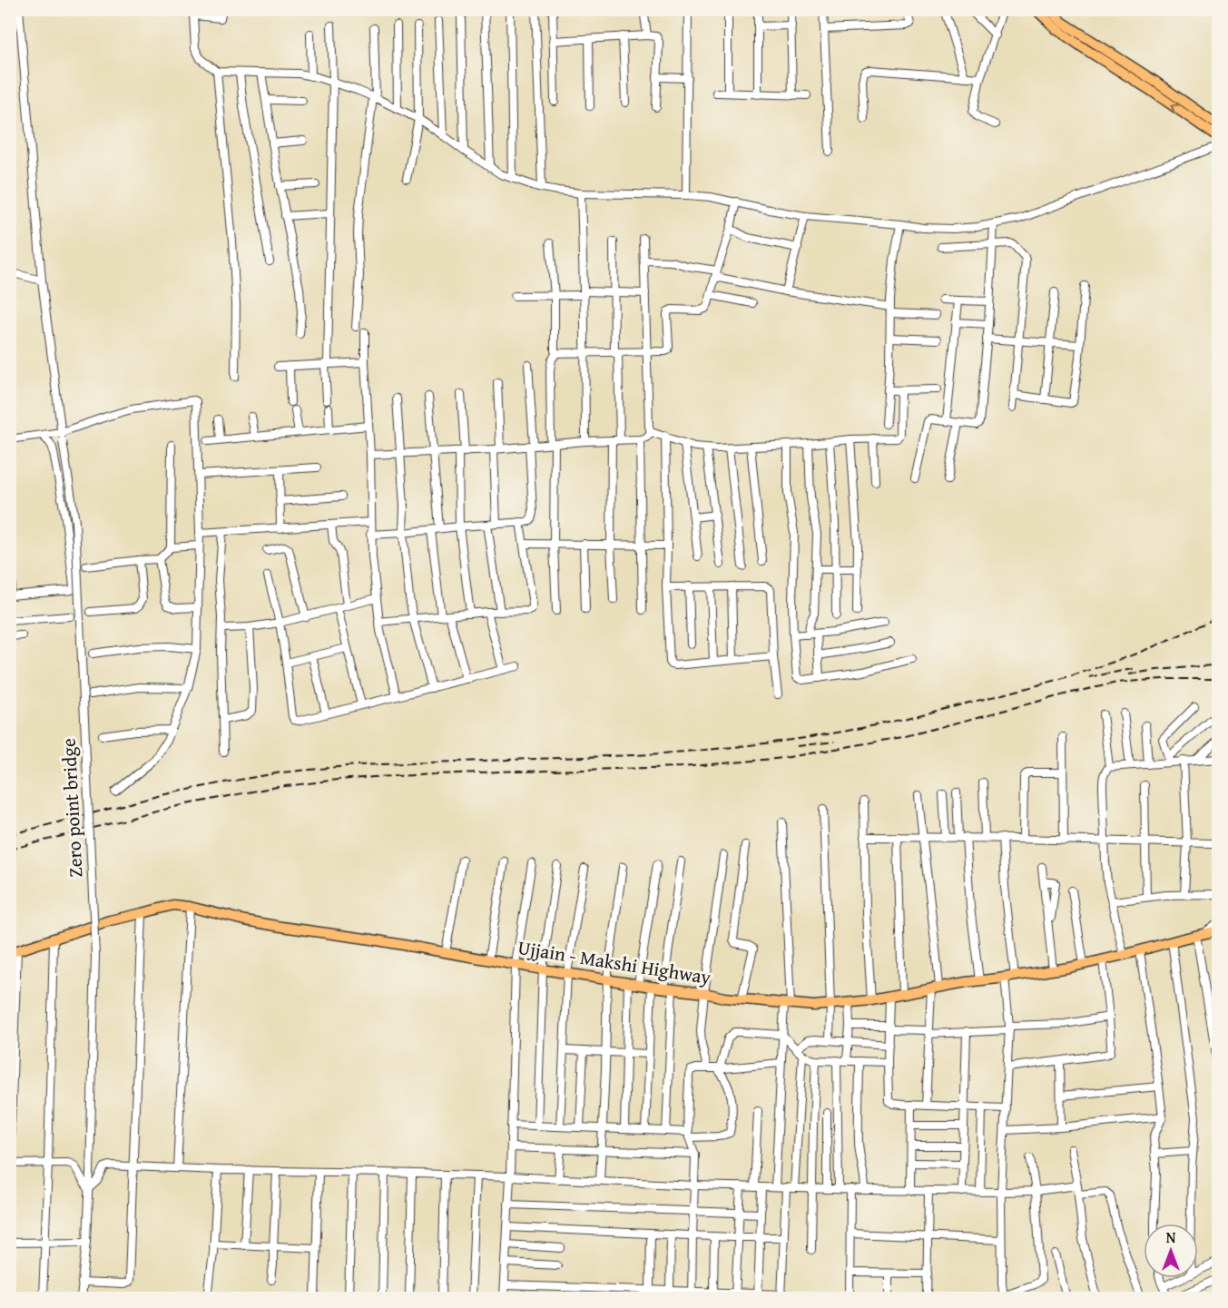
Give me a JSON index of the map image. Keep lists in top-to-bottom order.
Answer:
{
  "streets": {
    "main road": ["Ujjain - Makshi Highway"],
    "street": ["Zero point bridge"]
  },
  "north": "top"
}
